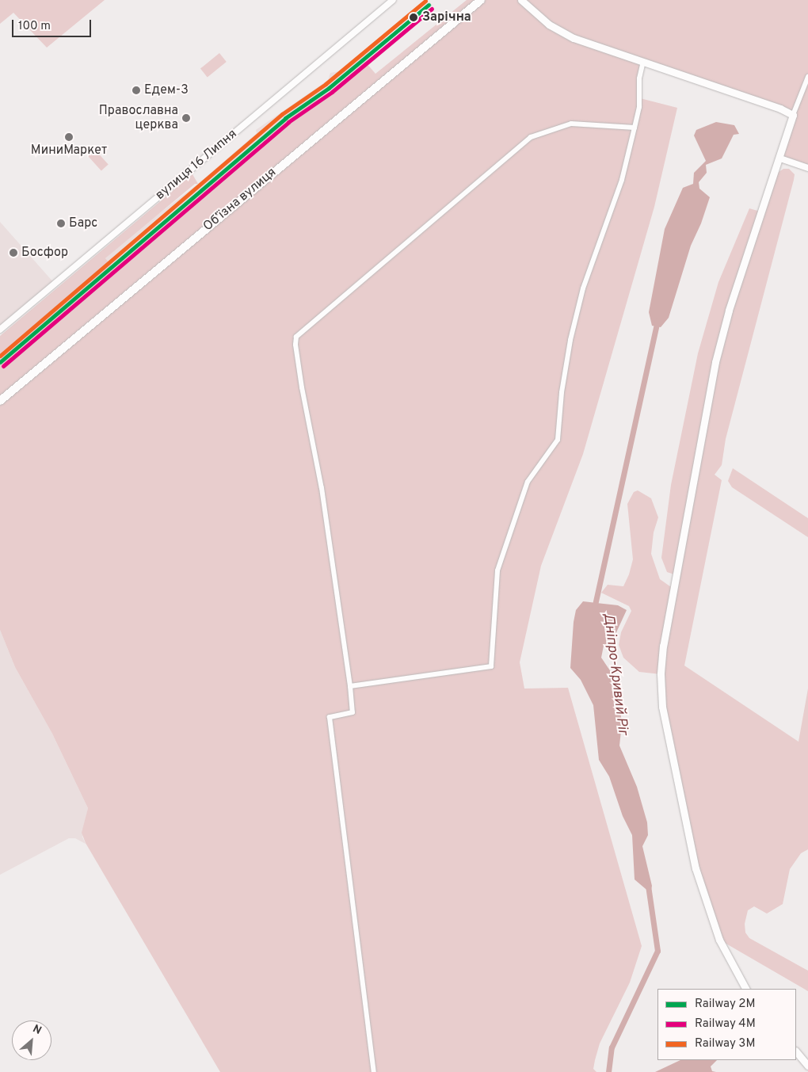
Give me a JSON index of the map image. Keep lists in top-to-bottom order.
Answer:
{
  "streets": {
    "main road": ["Обʼїзна вулиця"],
    "street": ["вулиця 16 Липня"]
  },
  "water": ["Дніпро-Кривий Ріг"],
  "places": [
    "Зарічна",
    "Едем-3",
    "Православна церква",
    "МиниМаркет",
    "Барс",
    "Босфор"
  ],
  "lines": ["rail line 3М", "rail line 2М", "rail line 4М"],
  "legend": ["Railway 2М", "Railway 4М", "Railway 3М"],
  "scale_bar": "100 m",
  "north": "top right"
}
